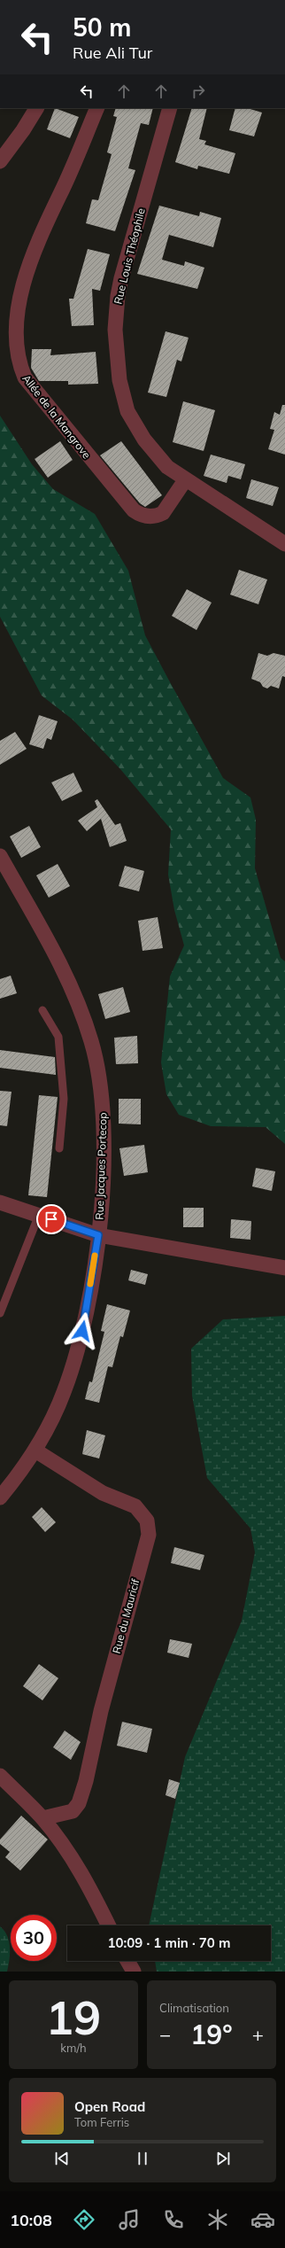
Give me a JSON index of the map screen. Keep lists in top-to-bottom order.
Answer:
{
  "streets": {
    "street": [
      "Rue Louis Théophile",
      "Allée de la Mangrove",
      "Rue Jacques Portecop",
      "Rue du Mauricif"
    ]
  },
  "crossings": [
    ["Rue Louis Théophile", "Allée de la Mangrove"],
    ["Rue Jacques Portecop", "Rue du Mauricif"]
  ],
  "page": {
    "turn": ["50 m", "Rue Ali Tur"],
    "limit": "30",
    "trip": "10:09 · 1 min · 70 m",
    "tile": [
      ["19", "km/h"],
      "Climatisation"
    ],
    "heat": ["−", "19°", "+"],
    "song": ["Open Road", "Tom Ferris"],
    "tabs": "10:08"
  }
}
